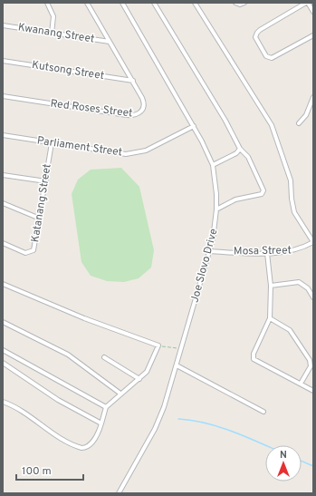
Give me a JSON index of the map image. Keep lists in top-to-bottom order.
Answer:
{
  "streets": {
    "street": [
      "Kwanang Street",
      "Kutsong Street",
      "Red Roses Street",
      "Parliament Street",
      "Katanang Street",
      "Mosa Street",
      "Joe Slovo Drive"
    ]
  },
  "crossings": [
    ["Kwanang Street", "Red Roses Street"],
    ["Kutsong Street", "Red Roses Street"],
    ["Parliament Street", "Katanang Street"],
    ["Parliament Street", "Joe Slovo Drive"],
    ["Mosa Street", "Joe Slovo Drive"]
  ],
  "scale_bar": "100 m",
  "north": "top"
}
